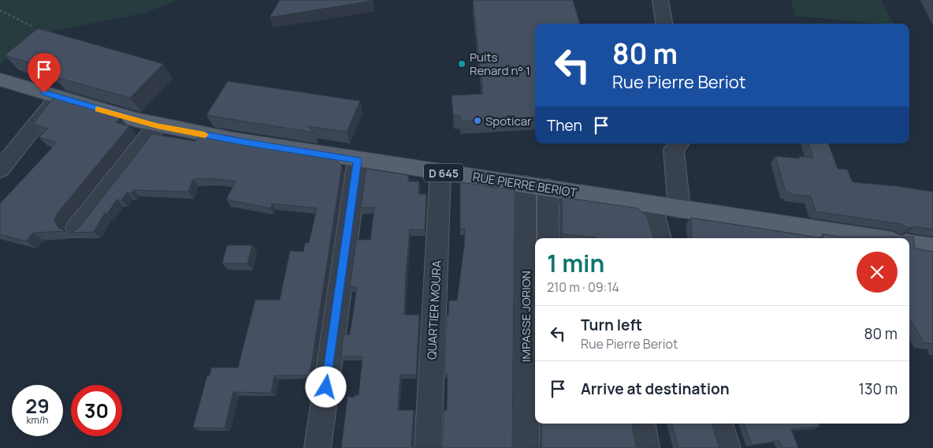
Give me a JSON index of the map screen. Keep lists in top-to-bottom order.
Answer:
{
  "streets": {
    "main road": ["D 645", "RUE PIERRE BERIOT"],
    "street": ["QUARTIER MOURA", "IMPASSE JORION"]
  },
  "crossings": [
    ["RUE PIERRE BERIOT", "QUARTIER MOURA"],
    ["RUE PIERRE BERIOT", "IMPASSE JORION"]
  ],
  "places": ["Puits Renard n° 1", "Spoticar"],
  "page": {
    "turn": ["80 m", "Rue Pierre Beriot"],
    "then": "Then",
    "heading": ["1 min", "210 m · 09:14"],
    "list": [
      {
        "name": "Turn left",
        "note": "Rue Pierre Beriot",
        "value": "80 m"
      },
      {
        "name": "Arrive at destination",
        "value": "130 m"
      }
    ],
    "speed": "29 km/h",
    "limit": "30"
  }
}
